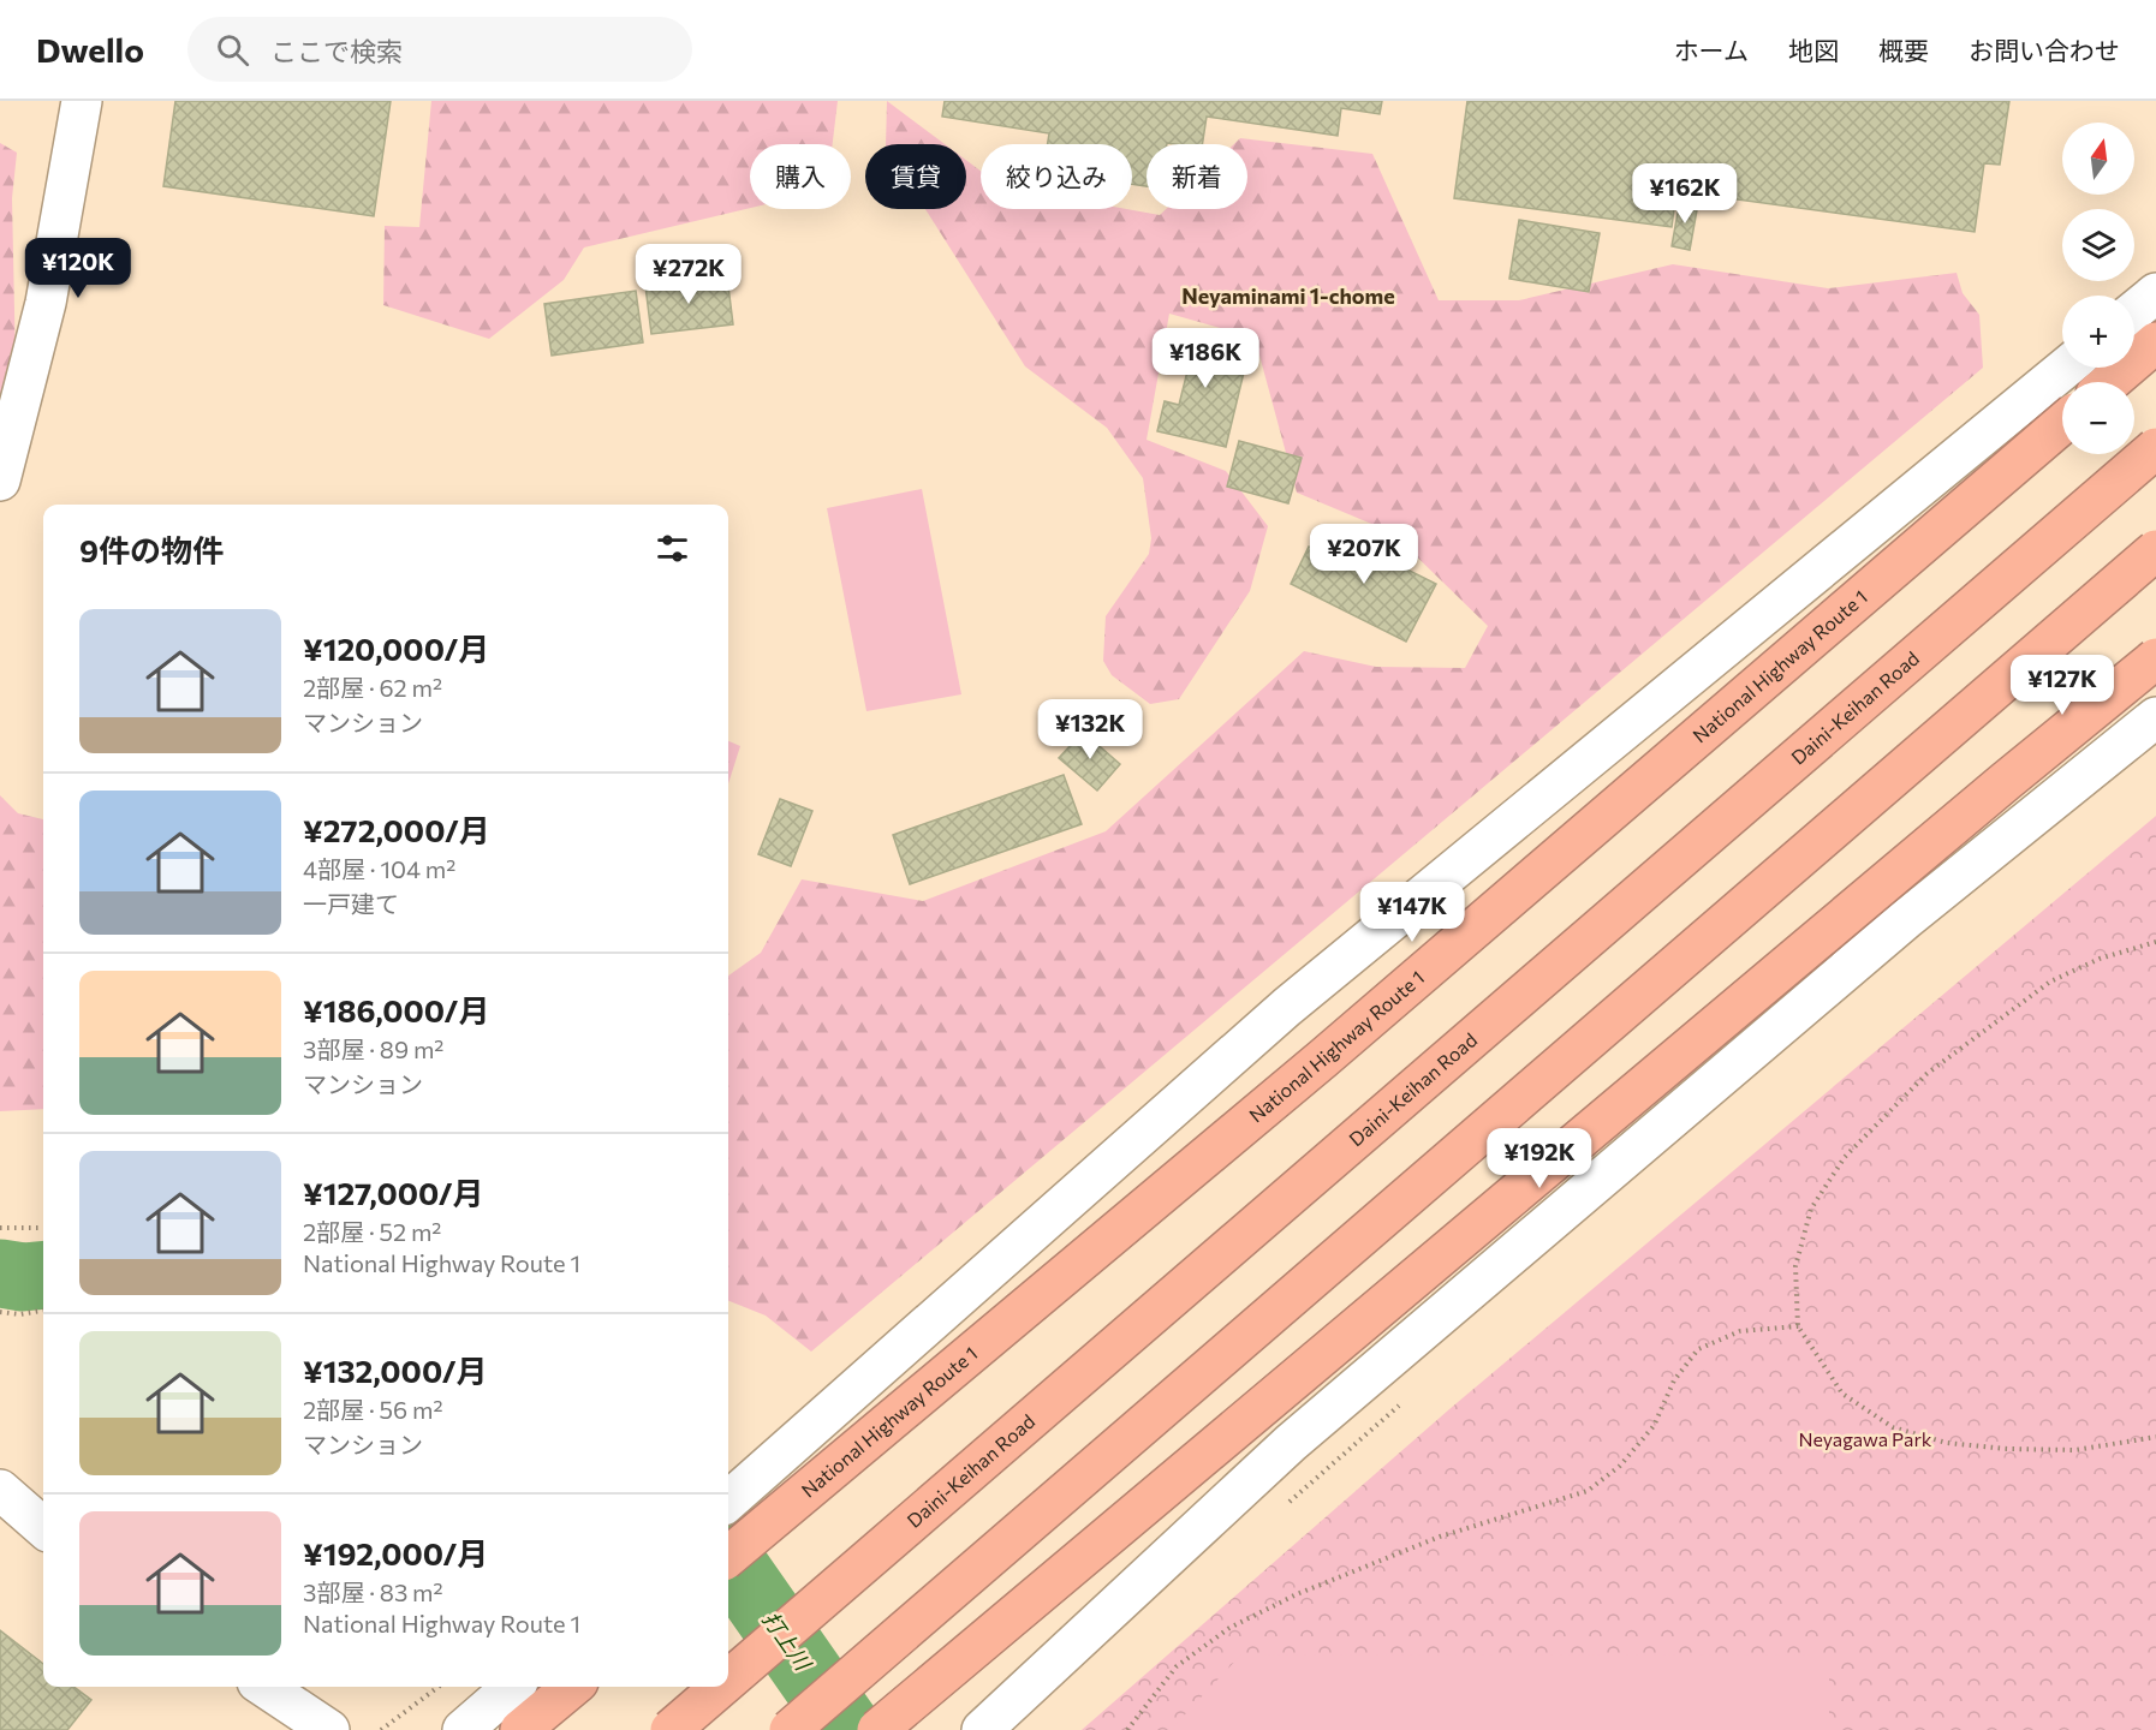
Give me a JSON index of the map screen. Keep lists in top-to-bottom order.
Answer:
{
  "streets": {
    "highway": ["National Highway Route 1", "Daini-Keihan Road"]
  },
  "districts": ["Neyaminami 1-chome"],
  "water": ["打上川"],
  "parks": ["Neyagawa Park"],
  "north": "top",
  "page": {
    "header": "Dwello",
    "search": "ここで検索",
    "nav": [
      "ホーム",
      "地図",
      "概要",
      "お問い合わせ"
    ],
    "map_buttons": ["+", "−"],
    "chip": [
      "購入",
      "賃貸",
      "絞り込み",
      "新着"
    ],
    "price": [
      "¥162K",
      "¥120K",
      "¥272K",
      "¥186K",
      "¥207K",
      "¥127K",
      "¥132K",
      "¥147K",
      "¥192K"
    ],
    "heading": "9件の物件",
    "list": [
      {
        "name": "¥120,000/月",
        "note": "2部屋 · 62 m² · マンション"
      },
      {
        "name": "¥272,000/月",
        "note": "4部屋 · 104 m² · 一戸建て"
      },
      {
        "name": "¥186,000/月",
        "note": "3部屋 · 89 m² · マンション"
      },
      {
        "name": "¥127,000/月",
        "note": "2部屋 · 52 m² · National Highway Route 1"
      },
      {
        "name": "¥132,000/月",
        "note": "2部屋 · 56 m² · マンション"
      },
      {
        "name": "¥192,000/月",
        "note": "3部屋 · 83 m² · National Highway Route 1"
      }
    ]
  }
}
